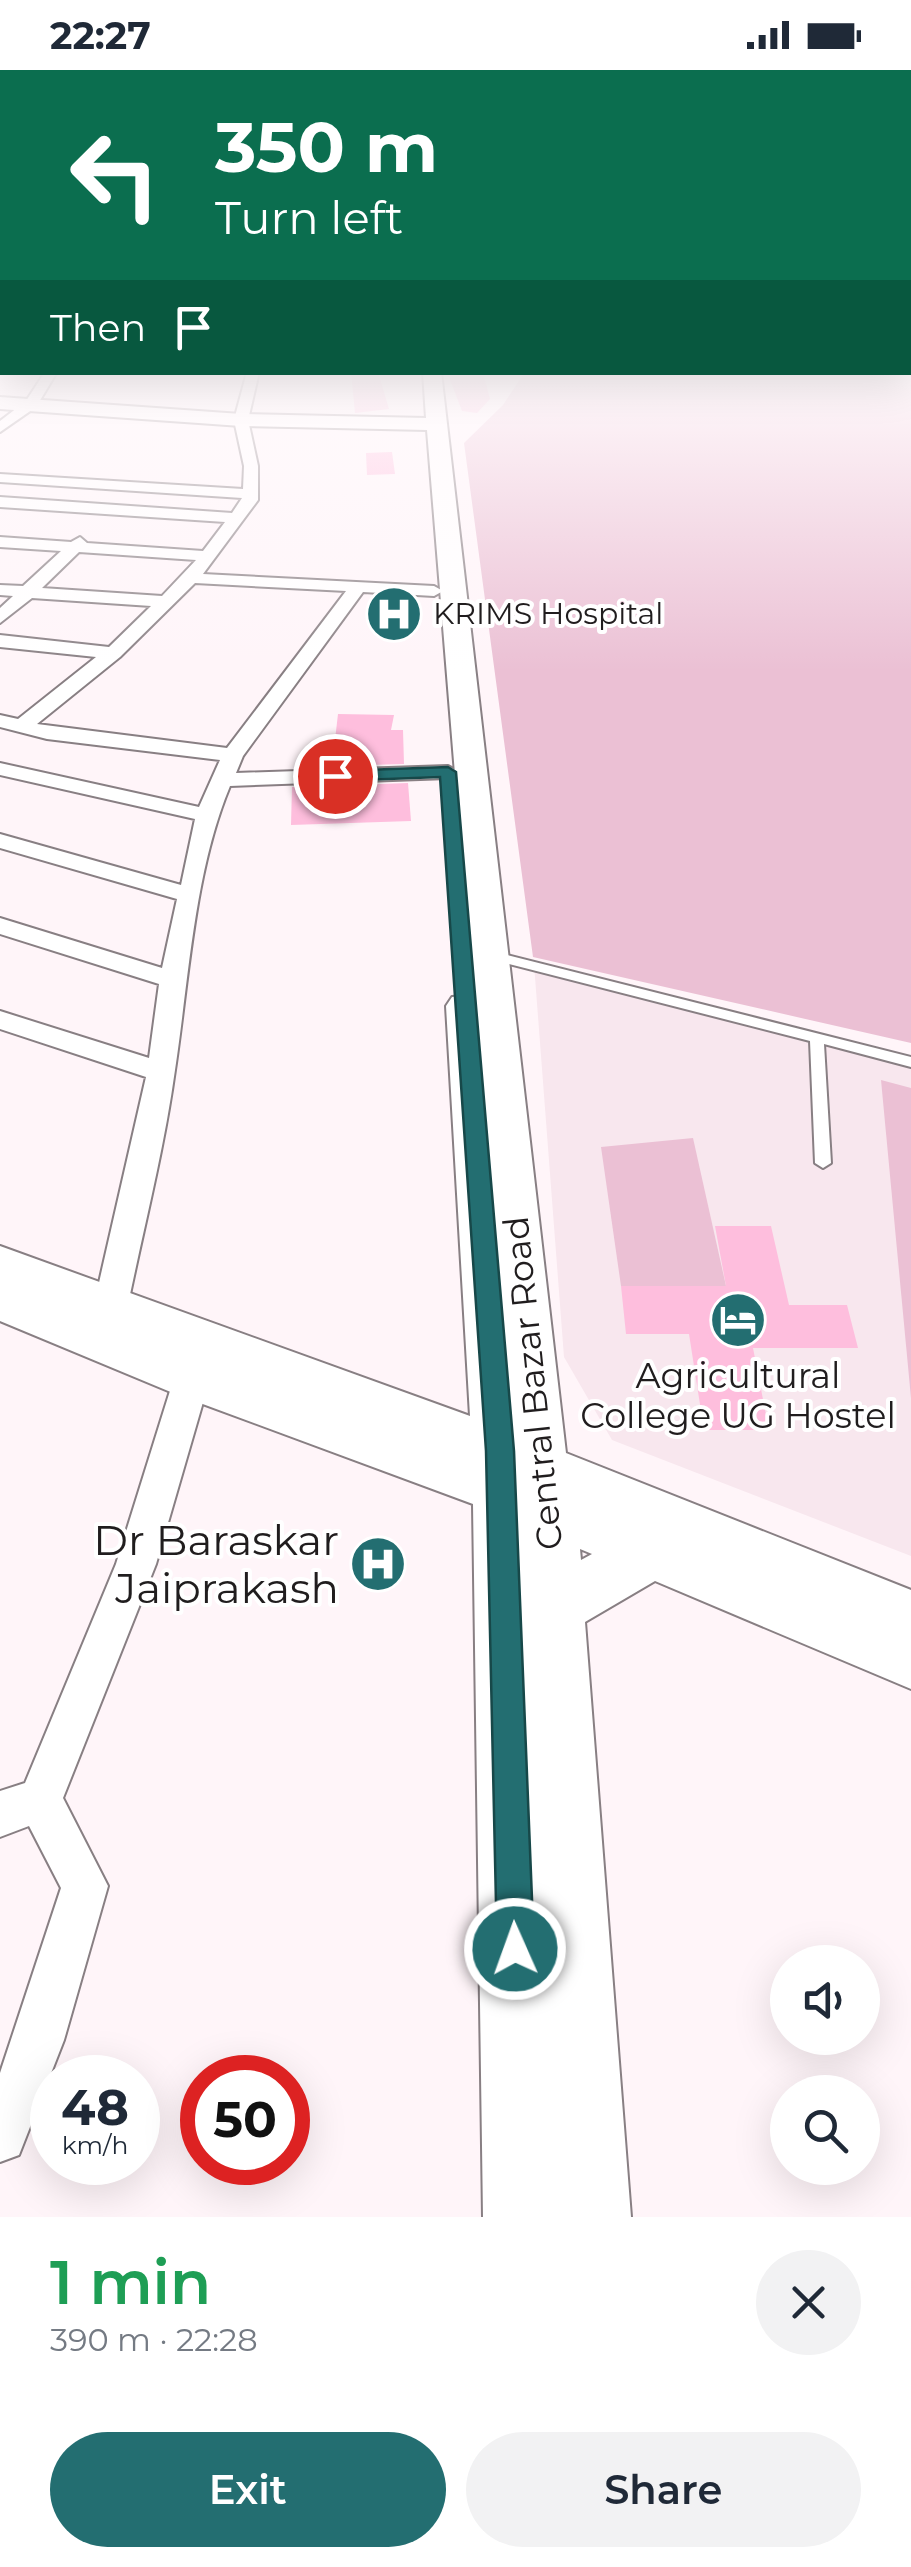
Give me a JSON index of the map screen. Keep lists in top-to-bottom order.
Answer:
{
  "streets": {
    "main road": ["Central Bazar Road"]
  },
  "places": {
    "hospital": ["KRIMS Hospital", "Dr Baraskar Jaiprakash"],
    "hotel": ["Agricultural College UG Hostel"]
  },
  "page": {
    "status": "22:27",
    "turn": ["350 m", "Turn left"],
    "then": "Then",
    "speed": "48 km/h",
    "limit": "50",
    "heading": ["1 min", "390 m · 22:28"],
    "buttons": ["Exit", "Share"]
  }
}
